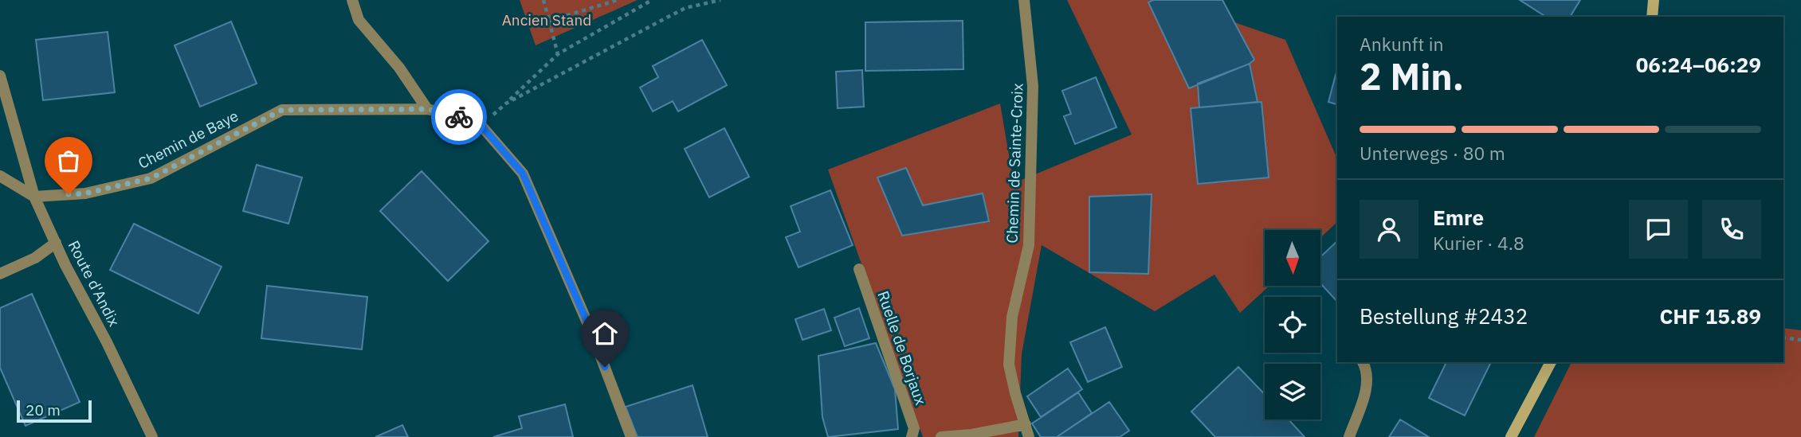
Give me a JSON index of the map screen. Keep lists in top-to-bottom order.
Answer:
{
  "streets": {
    "street": [
      "Chemin de Baye",
      "Chemin de Sainte-Croix",
      "Route d'Andix",
      "Ruelle de Borjaux"
    ]
  },
  "crossings": [
    ["Chemin de Baye", "Route d'Andix"]
  ],
  "parks": ["Ancien Stand"],
  "scale_bar": "20 m",
  "north": "bottom",
  "page": {
    "heading": ["2 Min.", "Ankunft in", "06:24–06:29"],
    "panel": [
      "Emre",
      "Kurier · 4.8",
      "Bestellung #2432",
      "CHF 15.89"
    ],
    "bar": "Unterwegs · 80 m",
    "scale": "20 m"
  }
}
